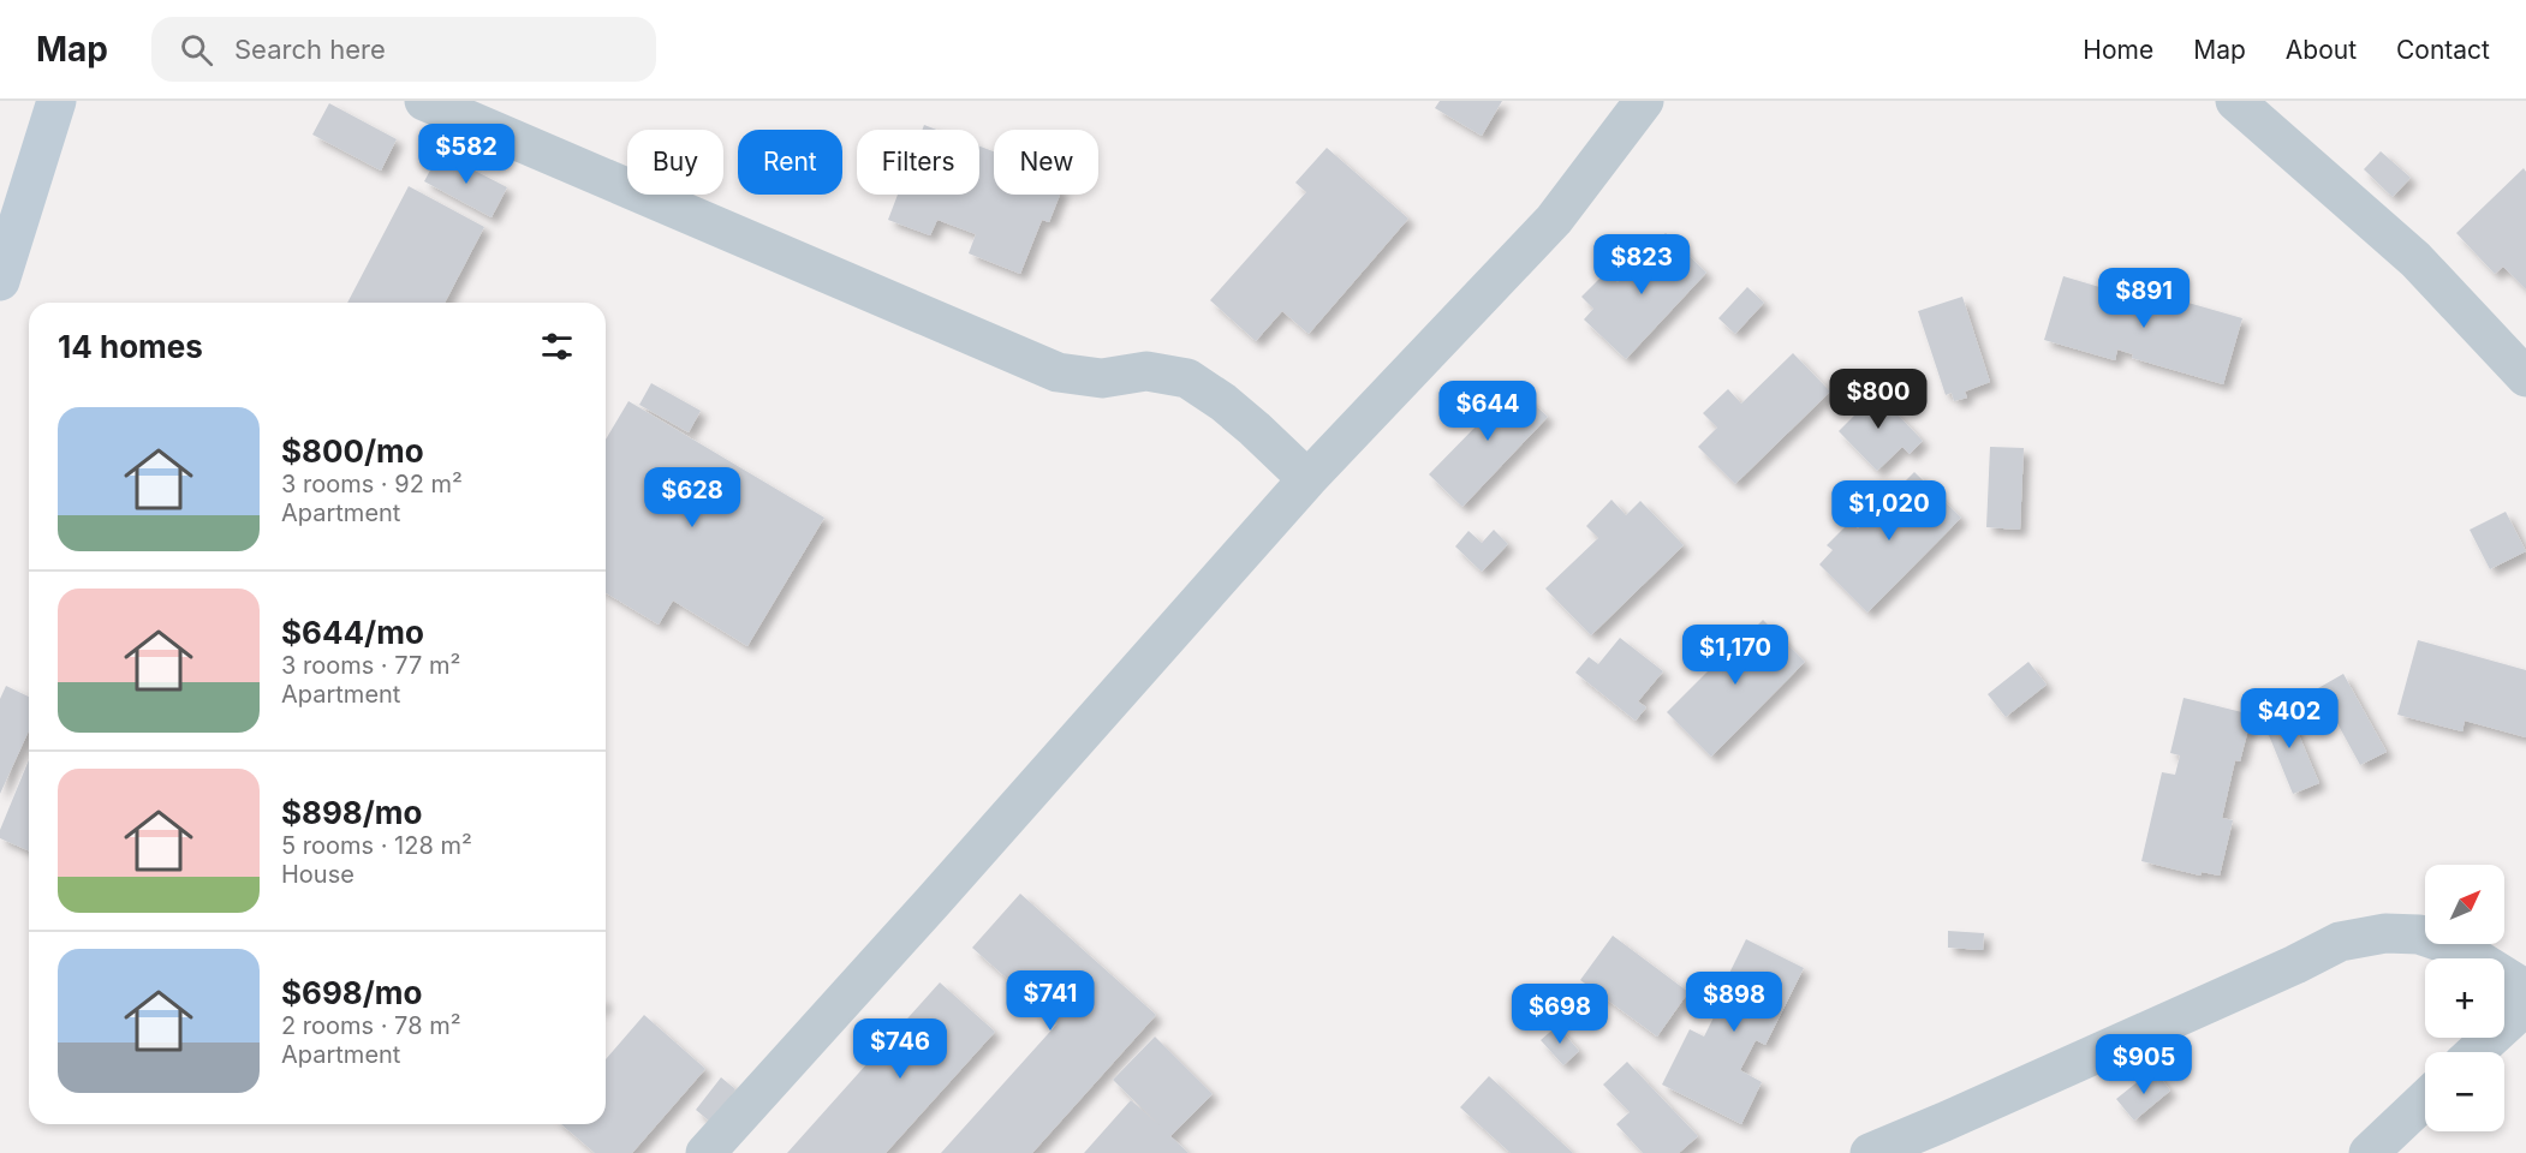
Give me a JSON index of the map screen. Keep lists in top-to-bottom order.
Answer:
{
  "north": "top right",
  "page": {
    "header": "Map",
    "search": "Search here",
    "nav": [
      "Home",
      "Map",
      "About",
      "Contact"
    ],
    "price": [
      "$582",
      "$823",
      "$891",
      "$800",
      "$644",
      "$628",
      "$1,020",
      "$1,170",
      "$402",
      "$741",
      "$898",
      "$698",
      "$746",
      "$905"
    ],
    "chip": [
      "Buy",
      "Rent",
      "Filters",
      "New"
    ],
    "heading": "14 homes",
    "list": [
      {
        "name": "$800/mo",
        "note": "3 rooms · 92 m² · Apartment"
      },
      {
        "name": "$644/mo",
        "note": "3 rooms · 77 m² · Apartment"
      },
      {
        "name": "$898/mo",
        "note": "5 rooms · 128 m² · House"
      },
      {
        "name": "$698/mo",
        "note": "2 rooms · 78 m² · Apartment"
      }
    ],
    "map_buttons": ["+", "−"]
  }
}
